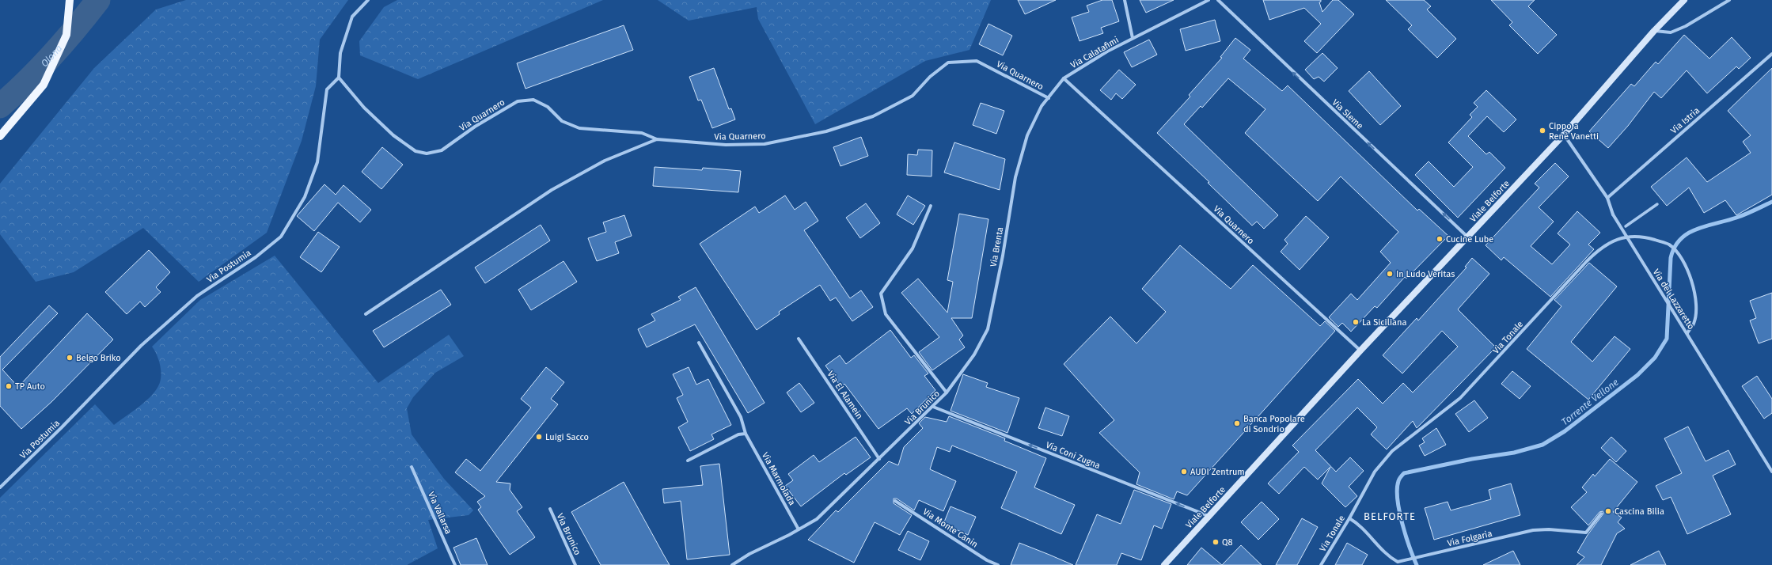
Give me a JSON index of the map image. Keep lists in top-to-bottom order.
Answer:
{
  "streets": {
    "main road": ["Viale Belforte"],
    "street": [
      "Via Calatafimi",
      "Via Quarnero",
      "Via Sleme",
      "Via Istria",
      "Via Brenta",
      "Via Postumia",
      "Via del Lazzaretto",
      "Via Tonale",
      "Via El Alamein",
      "Via Brunico",
      "Via Coni Zugna",
      "Via Marmolada",
      "Via Vallarsa",
      "Via Monte Canin",
      "Via Folgaria"
    ]
  },
  "crossings": [
    ["Via Calatafimi", "Via Quarnero"],
    ["Via Quarnero", "Viale Belforte"],
    ["Via Quarnero", "Via Brenta"],
    ["Via Quarnero", "Via Postumia"],
    ["Via Sleme", "Viale Belforte"],
    ["Via Istria", "Via del Lazzaretto"],
    ["Viale Belforte", "Via del Lazzaretto"],
    ["Viale Belforte", "Via Coni Zugna"],
    ["Via Brenta", "Via Brunico"],
    ["Via del Lazzaretto", "Via Tonale"],
    ["Via Tonale", "Via Folgaria"],
    ["Via El Alamein", "Via Brunico"],
    ["Via Brunico", "Via Coni Zugna"],
    ["Via Brunico", "Via Marmolada"]
  ],
  "one_way": ["Via Sleme", "Via Coni Zugna"],
  "districts": ["BELFORTE"],
  "water": ["Olona", "Torrente Vellone"],
  "places": [
    "Cippo a Renè Vanetti",
    "Cucine Lube",
    "In Ludo Veritas",
    "La Siciliana",
    "Belgo Briko",
    "TP Auto",
    "Banca Popolare di Sondrio",
    "Luigi Sacco",
    "AUDI Zentrum",
    "Cascina Bilia",
    "Q8"
  ]
}
